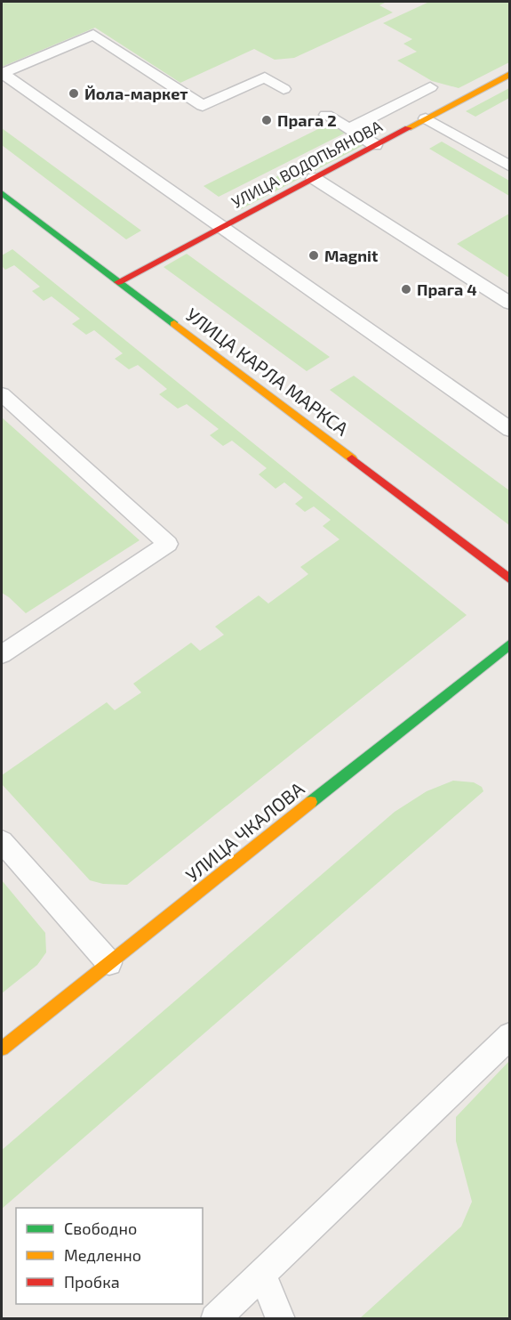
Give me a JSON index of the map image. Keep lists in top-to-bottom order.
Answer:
{
  "streets": {
    "street": ["УЛИЦА ВОДОПЬЯНОВА", "УЛИЦА КАРЛА МАРКСА", "УЛИЦА ЧКАЛОВА"]
  },
  "crossings": [
    ["УЛИЦА ВОДОПЬЯНОВА", "УЛИЦА КАРЛА МАРКСА"]
  ],
  "places": [
    "Йола-маркет",
    "Прага 2",
    "Magnit",
    "Прага 4"
  ],
  "legend": ["Свободно", "Медленно", "Пробка"]
}
